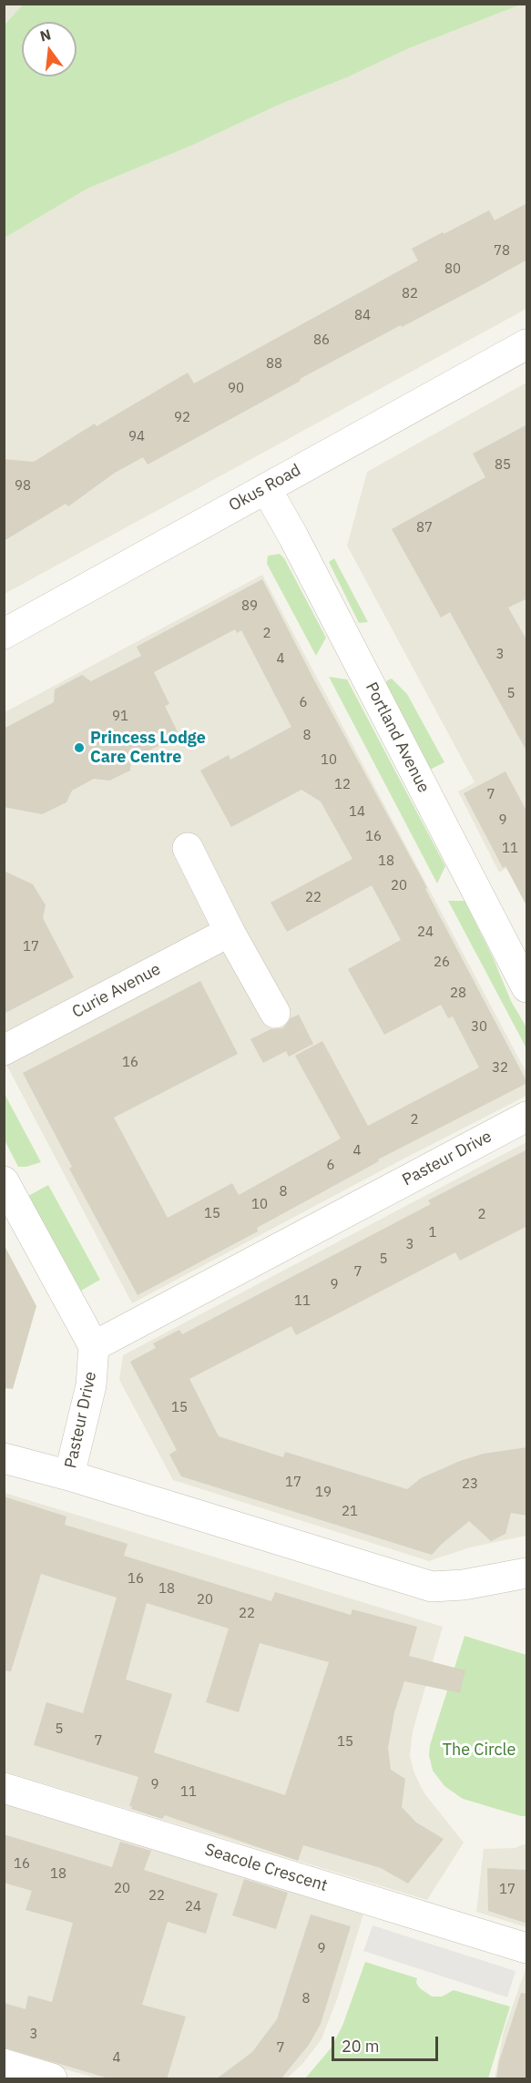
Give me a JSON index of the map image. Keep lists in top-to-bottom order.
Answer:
{
  "streets": {
    "street": [
      "Okus Road",
      "Portland Avenue",
      "Curie Avenue",
      "Pasteur Drive",
      "Seacole Crescent"
    ]
  },
  "crossings": [
    ["Okus Road", "Portland Avenue"]
  ],
  "parks": ["The Circle"],
  "places": ["Princess Lodge Care Centre"],
  "house_numbers": [
    "78",
    "80",
    "82",
    "84",
    "86",
    "88",
    "90",
    "92",
    "94",
    "85",
    "98",
    "87",
    "89",
    "2",
    "3",
    "4",
    "5",
    "6",
    "91",
    "8",
    "10",
    "12",
    "7",
    "14",
    "9",
    "16",
    "11",
    "18",
    "20",
    "22",
    "24",
    "17",
    "26",
    "28",
    "30",
    "16",
    "32",
    "2",
    "4",
    "6",
    "8",
    "10",
    "15",
    "2",
    "1",
    "3",
    "5",
    "7",
    "9",
    "11",
    "15",
    "17",
    "23",
    "19",
    "21",
    "16",
    "18",
    "20",
    "22",
    "5",
    "7",
    "15",
    "9",
    "11",
    "16",
    "18",
    "20",
    "17",
    "22",
    "24",
    "9",
    "8",
    "3",
    "7",
    "4"
  ],
  "scale_bar": "20 m",
  "north": "top"
}
